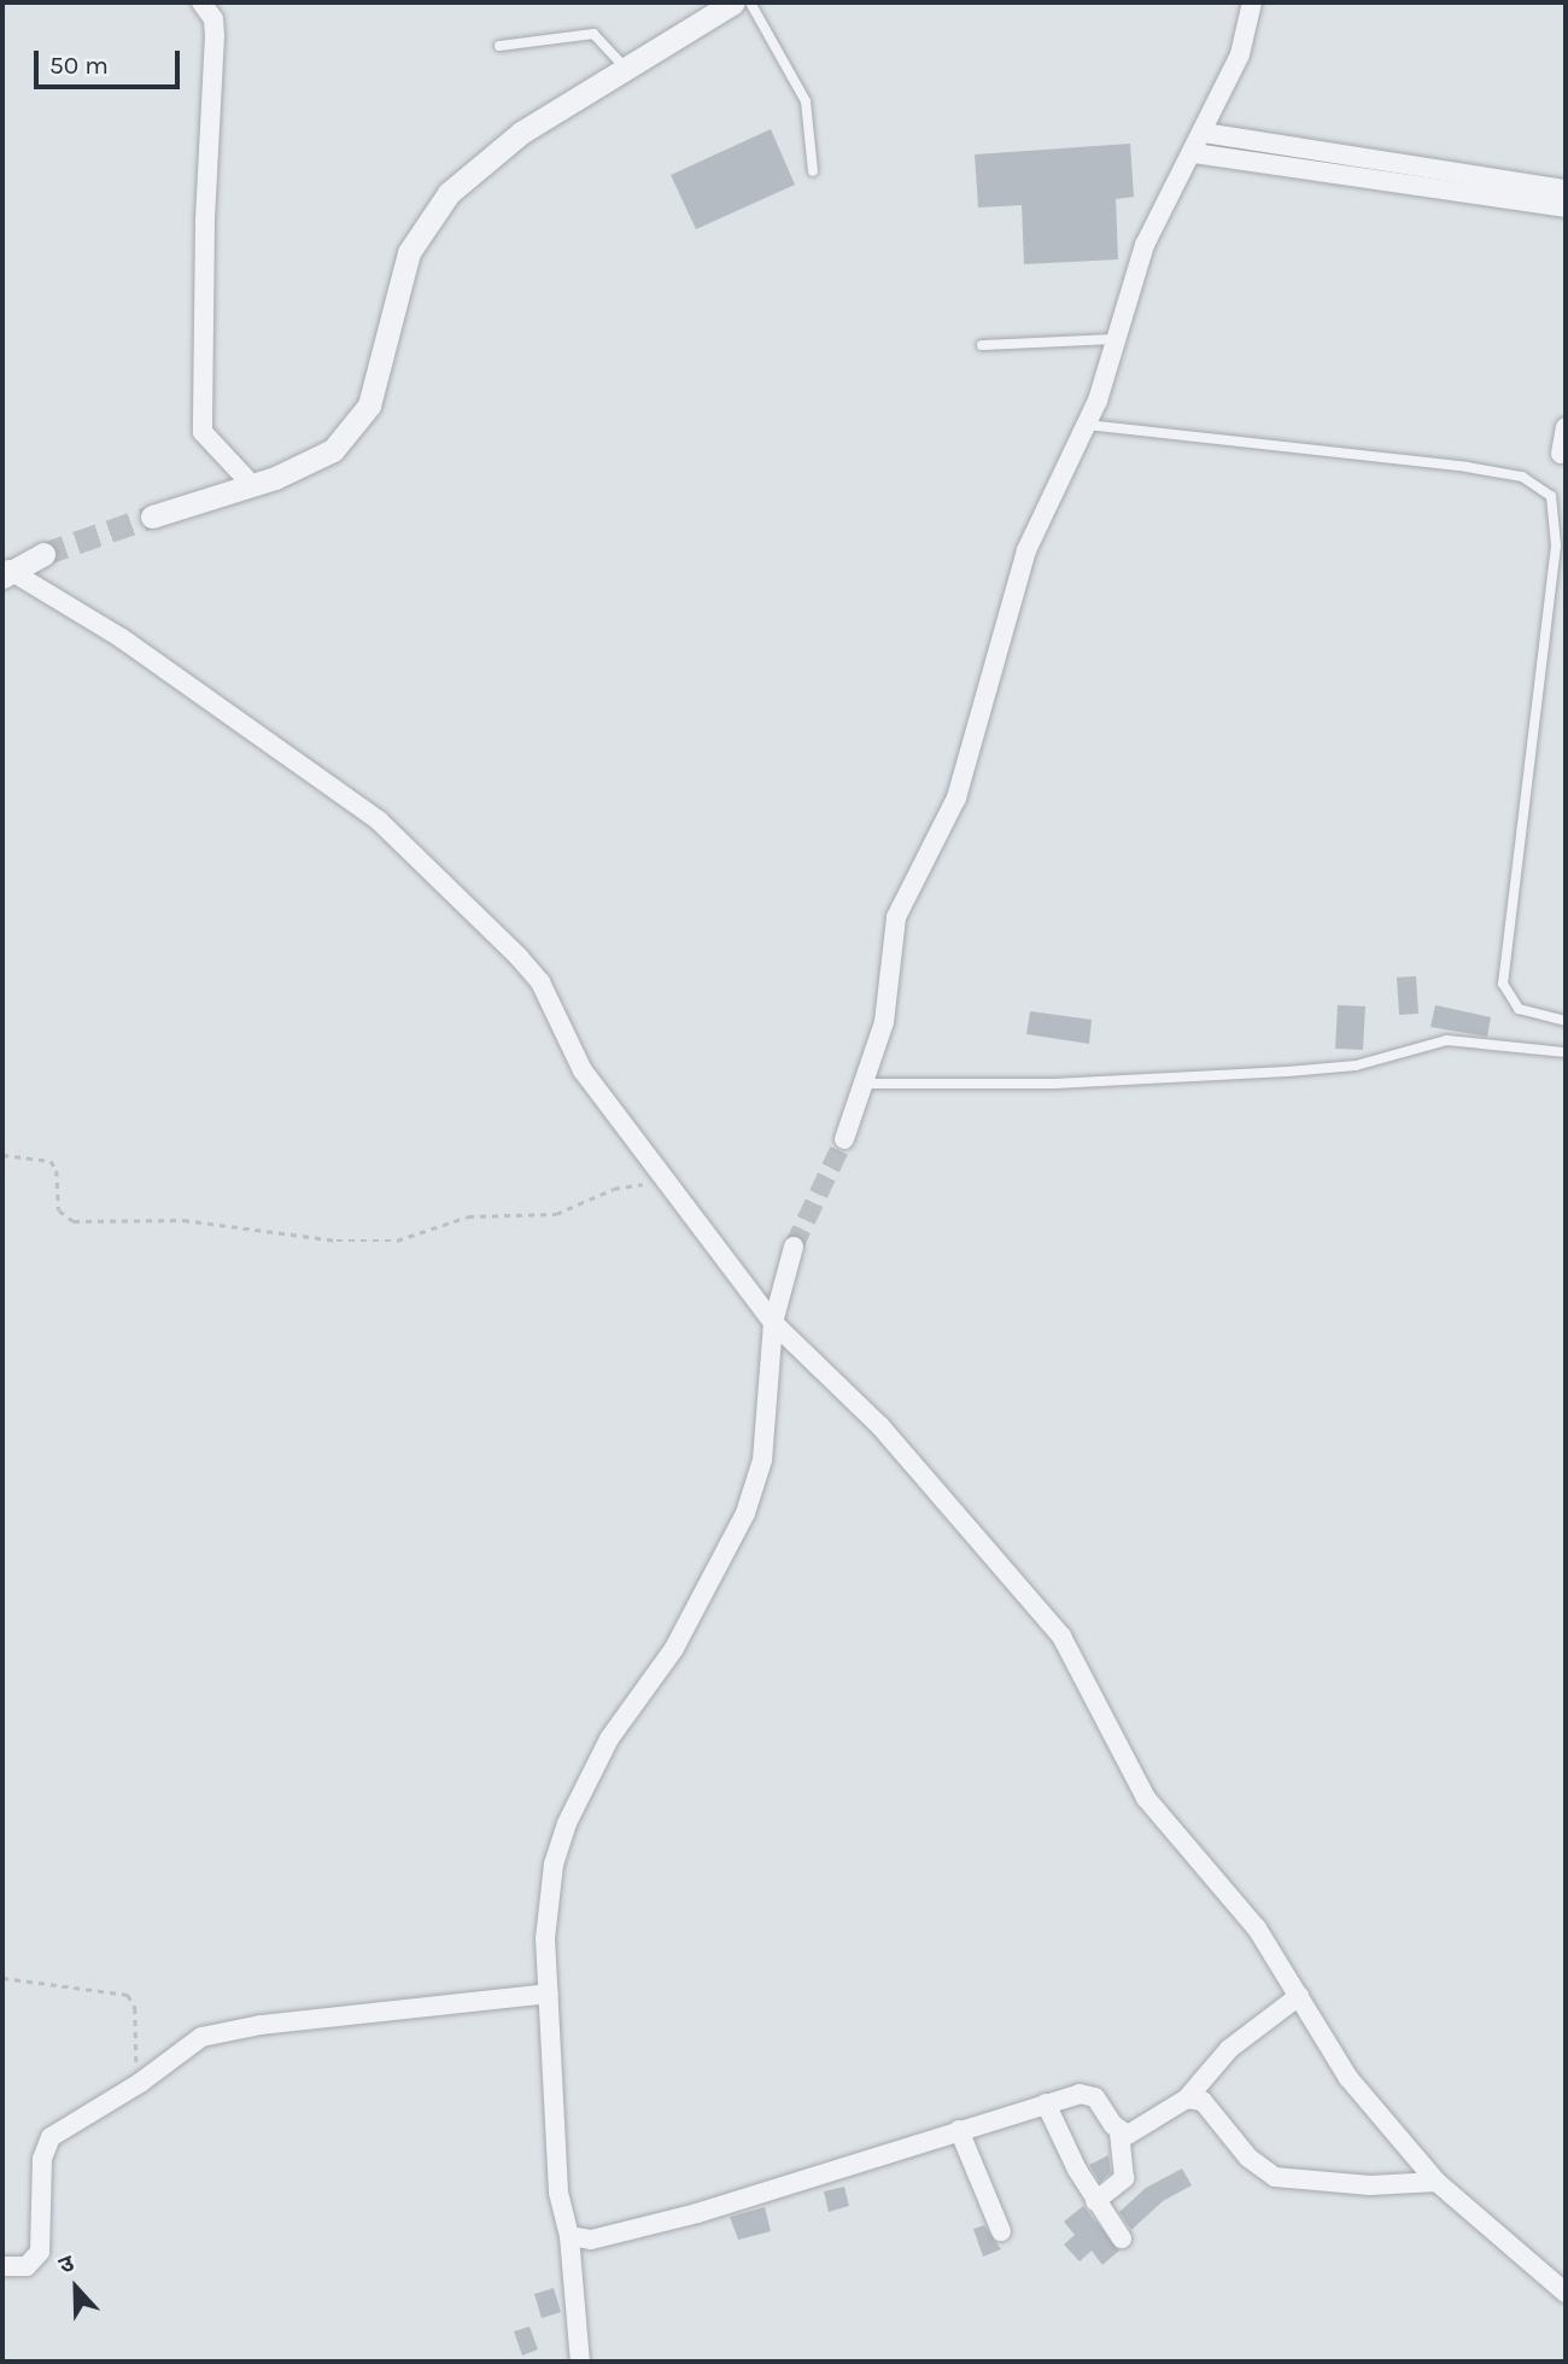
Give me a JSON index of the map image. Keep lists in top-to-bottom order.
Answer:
{
  "scale_bar": "50 m",
  "north": "top"
}
